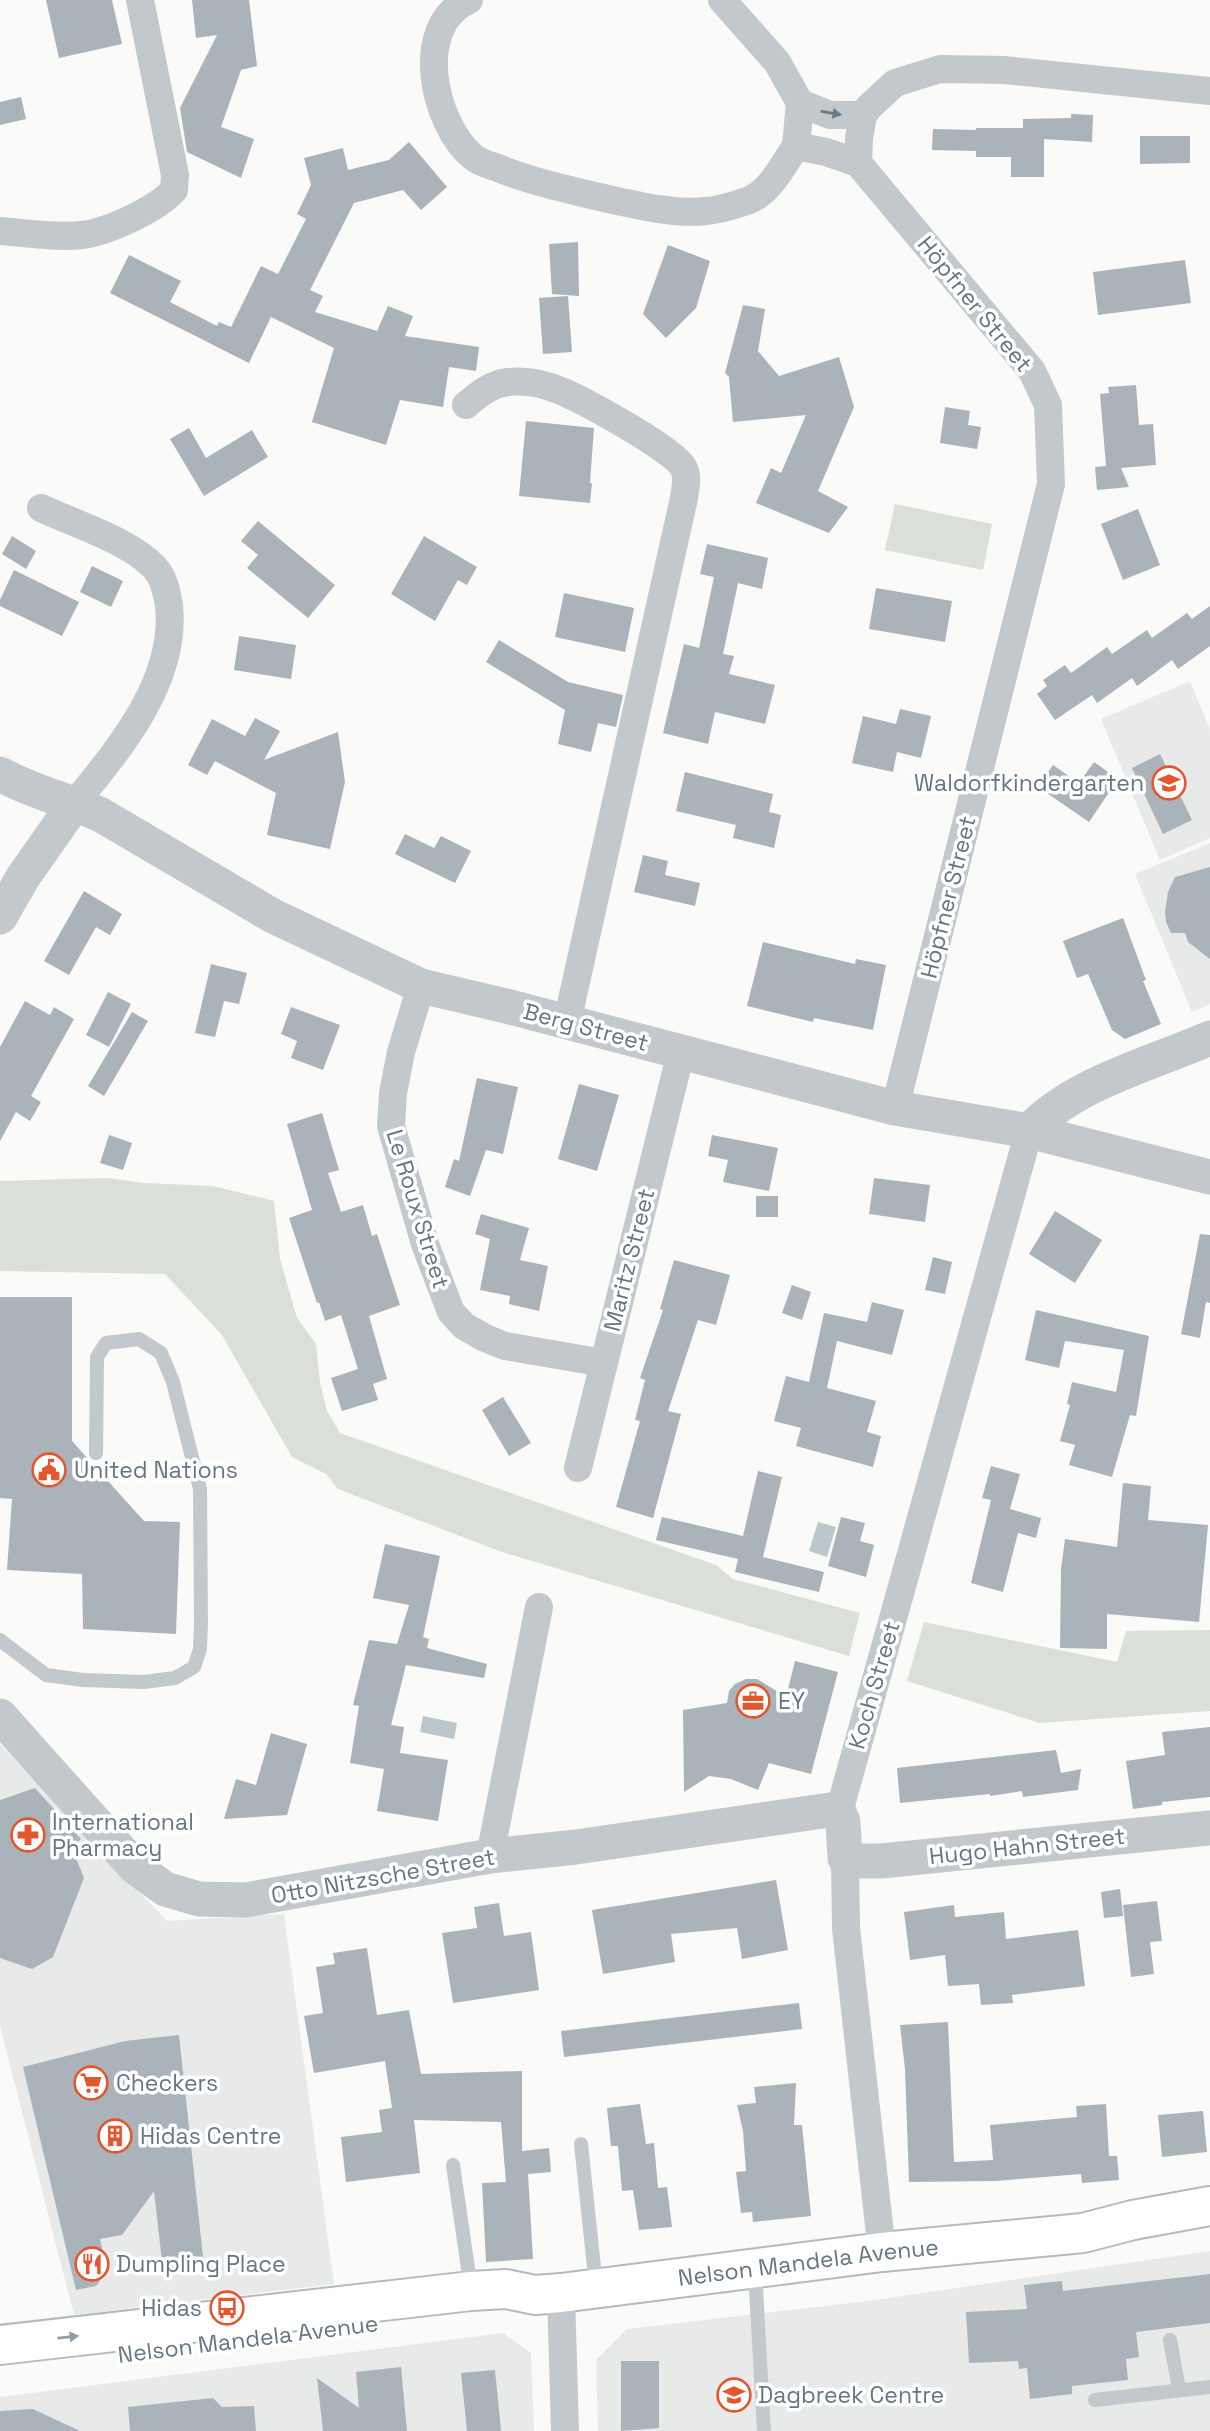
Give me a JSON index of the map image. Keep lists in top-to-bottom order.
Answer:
{
  "streets": {
    "main road": ["Nelson Mandela Avenue"],
    "street": [
      "Höpfner Street",
      "Berg Street",
      "Le Roux Street",
      "Maritz Street",
      "Koch Street",
      "Hugo Hahn Street",
      "Otto Nitzsche Street"
    ]
  },
  "crossings": [
    ["Höpfner Street", "Berg Street"],
    ["Berg Street", "Le Roux Street"],
    ["Berg Street", "Maritz Street"],
    ["Berg Street", "Koch Street"],
    ["Le Roux Street", "Maritz Street"],
    ["Koch Street", "Hugo Hahn Street"],
    ["Koch Street", "Otto Nitzsche Street"],
    ["Koch Street", "Nelson Mandela Avenue"]
  ],
  "places": {
    "school or university": ["Waldorfkindergarten", "Dagbreek Centre"],
    "public building": ["United Nations"],
    "office": ["EY"],
    "pharmacy": ["International Pharmacy"],
    "supermarket": ["Checkers"],
    "building": ["Hidas Centre"],
    "restaurant": ["Dumpling Place"],
    "bus stop": ["Hidas"]
  }
}
